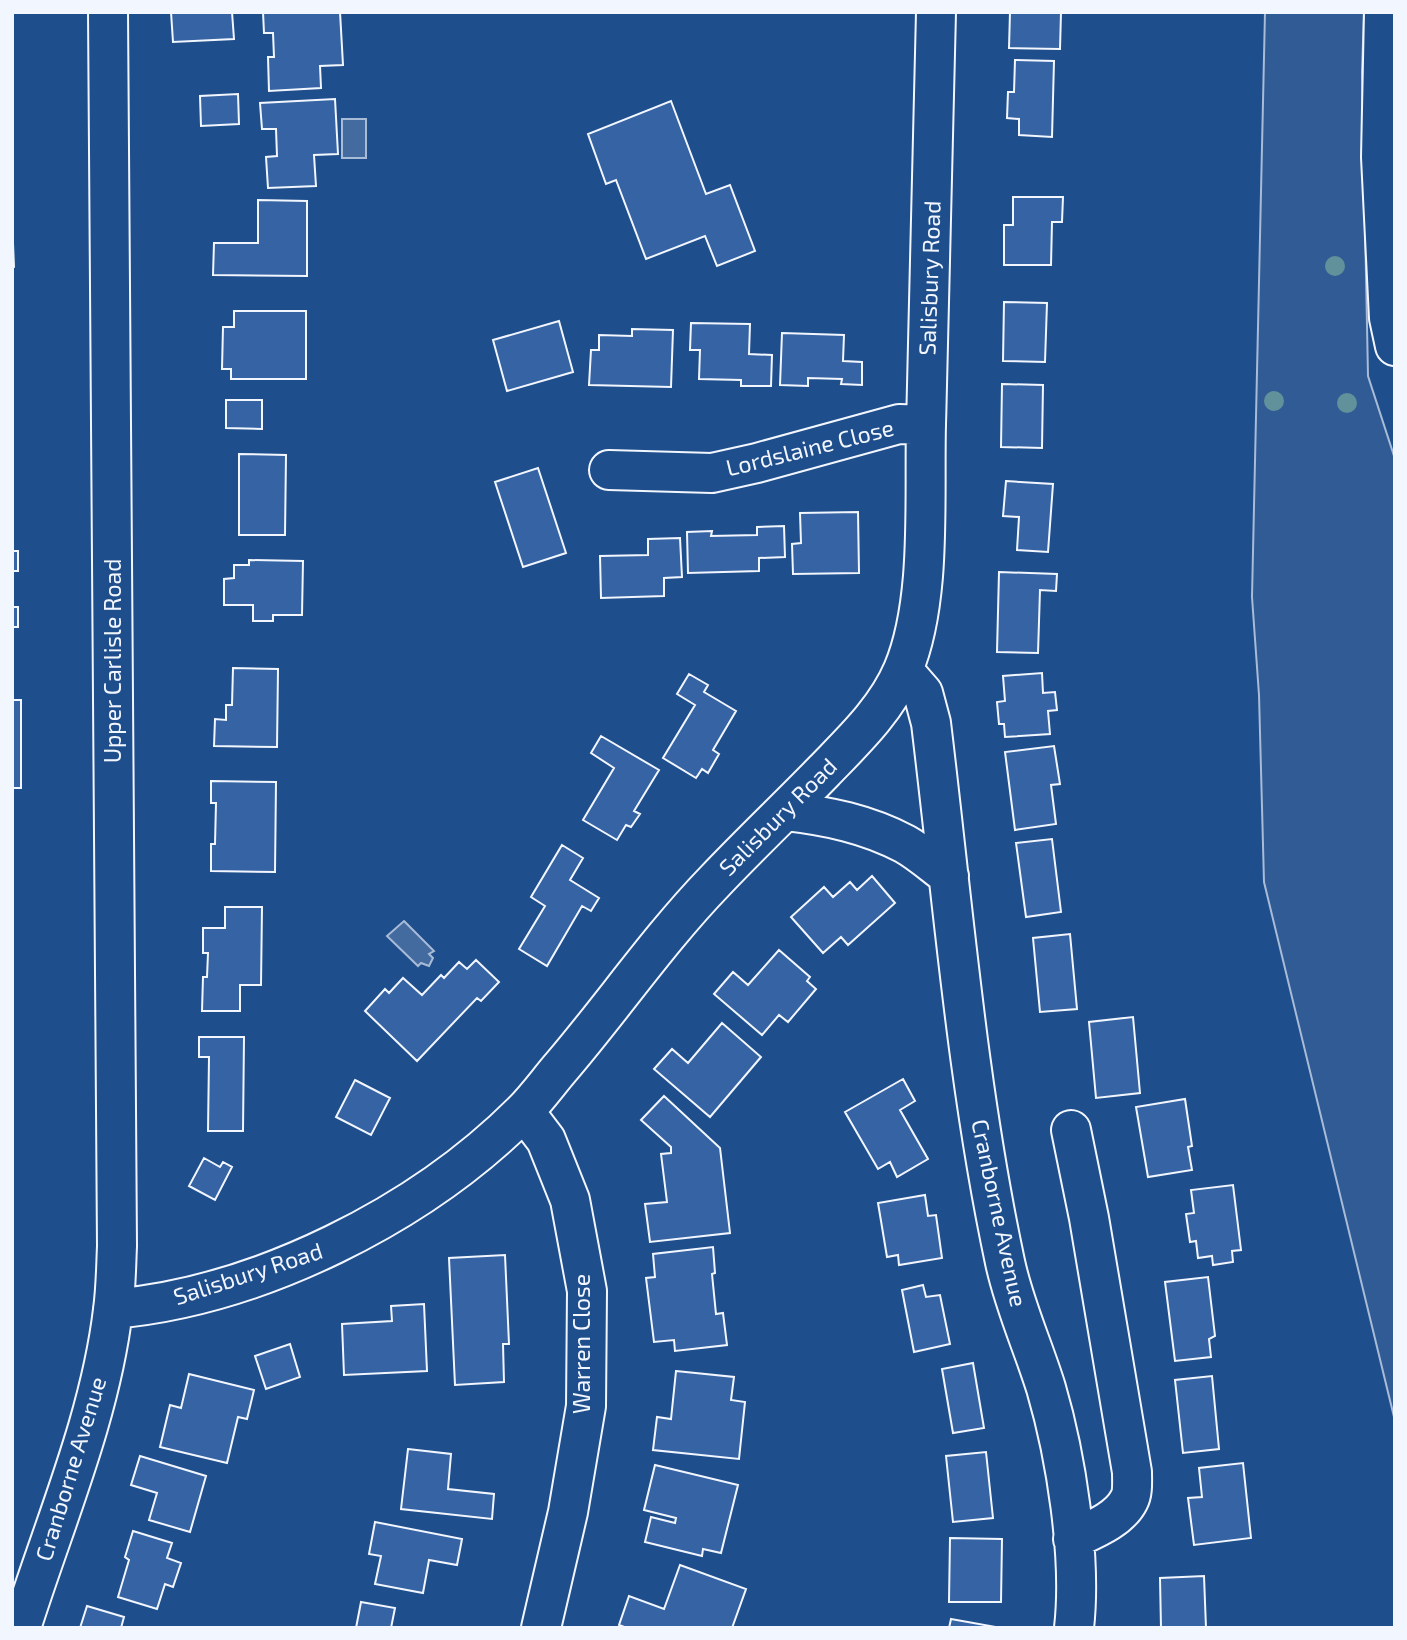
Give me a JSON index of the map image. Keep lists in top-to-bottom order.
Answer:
{
  "streets": {
    "street": [
      "Salisbury Road",
      "Lordslaine Close",
      "Upper Carlisle Road",
      "Cranborne Avenue",
      "Warren Close"
    ]
  },
  "crossings": [
    ["Salisbury Road", "Lordslaine Close"],
    ["Salisbury Road", "Upper Carlisle Road"],
    ["Salisbury Road", "Cranborne Avenue"],
    ["Salisbury Road", "Warren Close"],
    ["Upper Carlisle Road", "Cranborne Avenue"]
  ]
}
